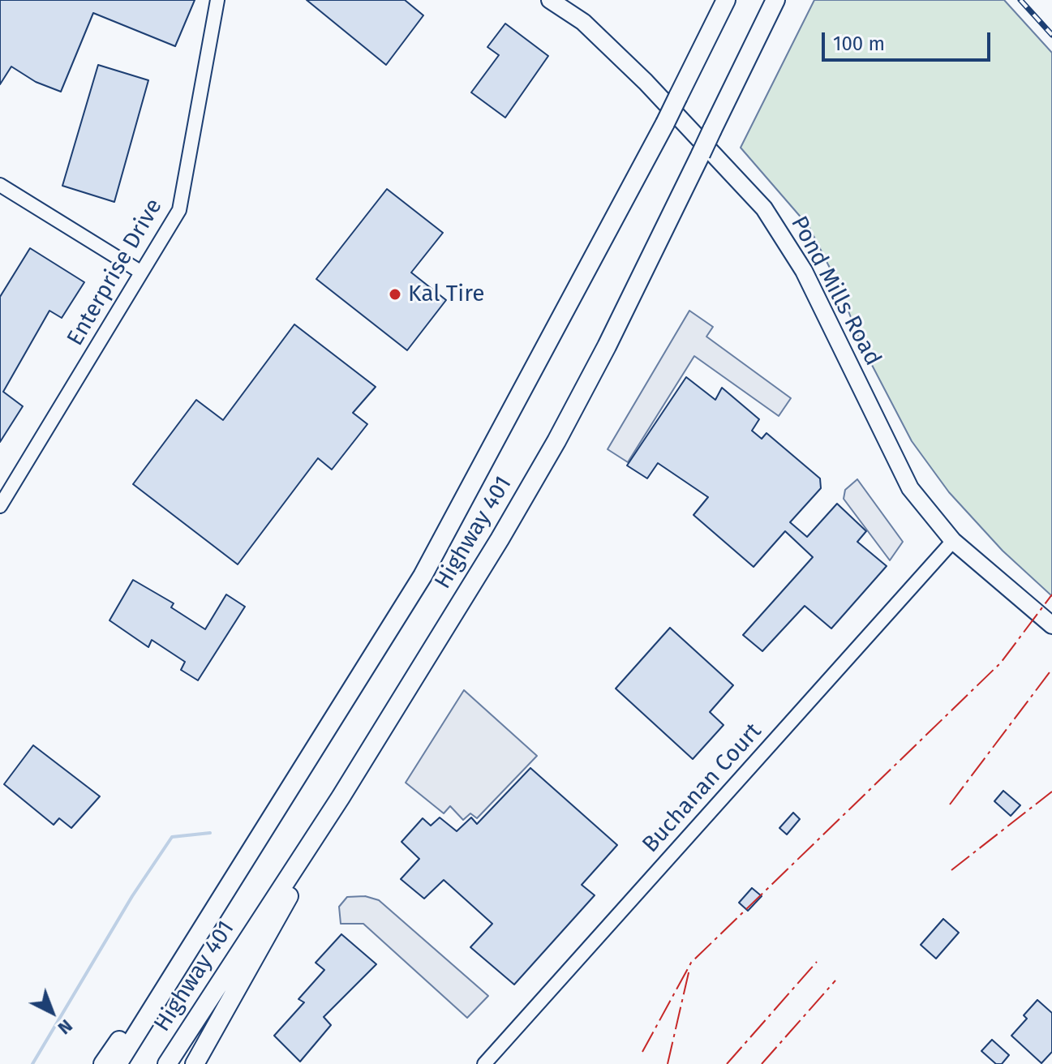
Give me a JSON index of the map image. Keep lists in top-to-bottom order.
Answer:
{
  "streets": {
    "highway": ["Highway 401"],
    "main road": ["Pond Mills Road"],
    "street": ["Enterprise Drive", "Buchanan Court"]
  },
  "crossings": [
    ["Pond Mills Road", "Buchanan Court"]
  ],
  "places": ["Kal Tire"],
  "scale_bar": "100 m",
  "north": "bottom right"
}
